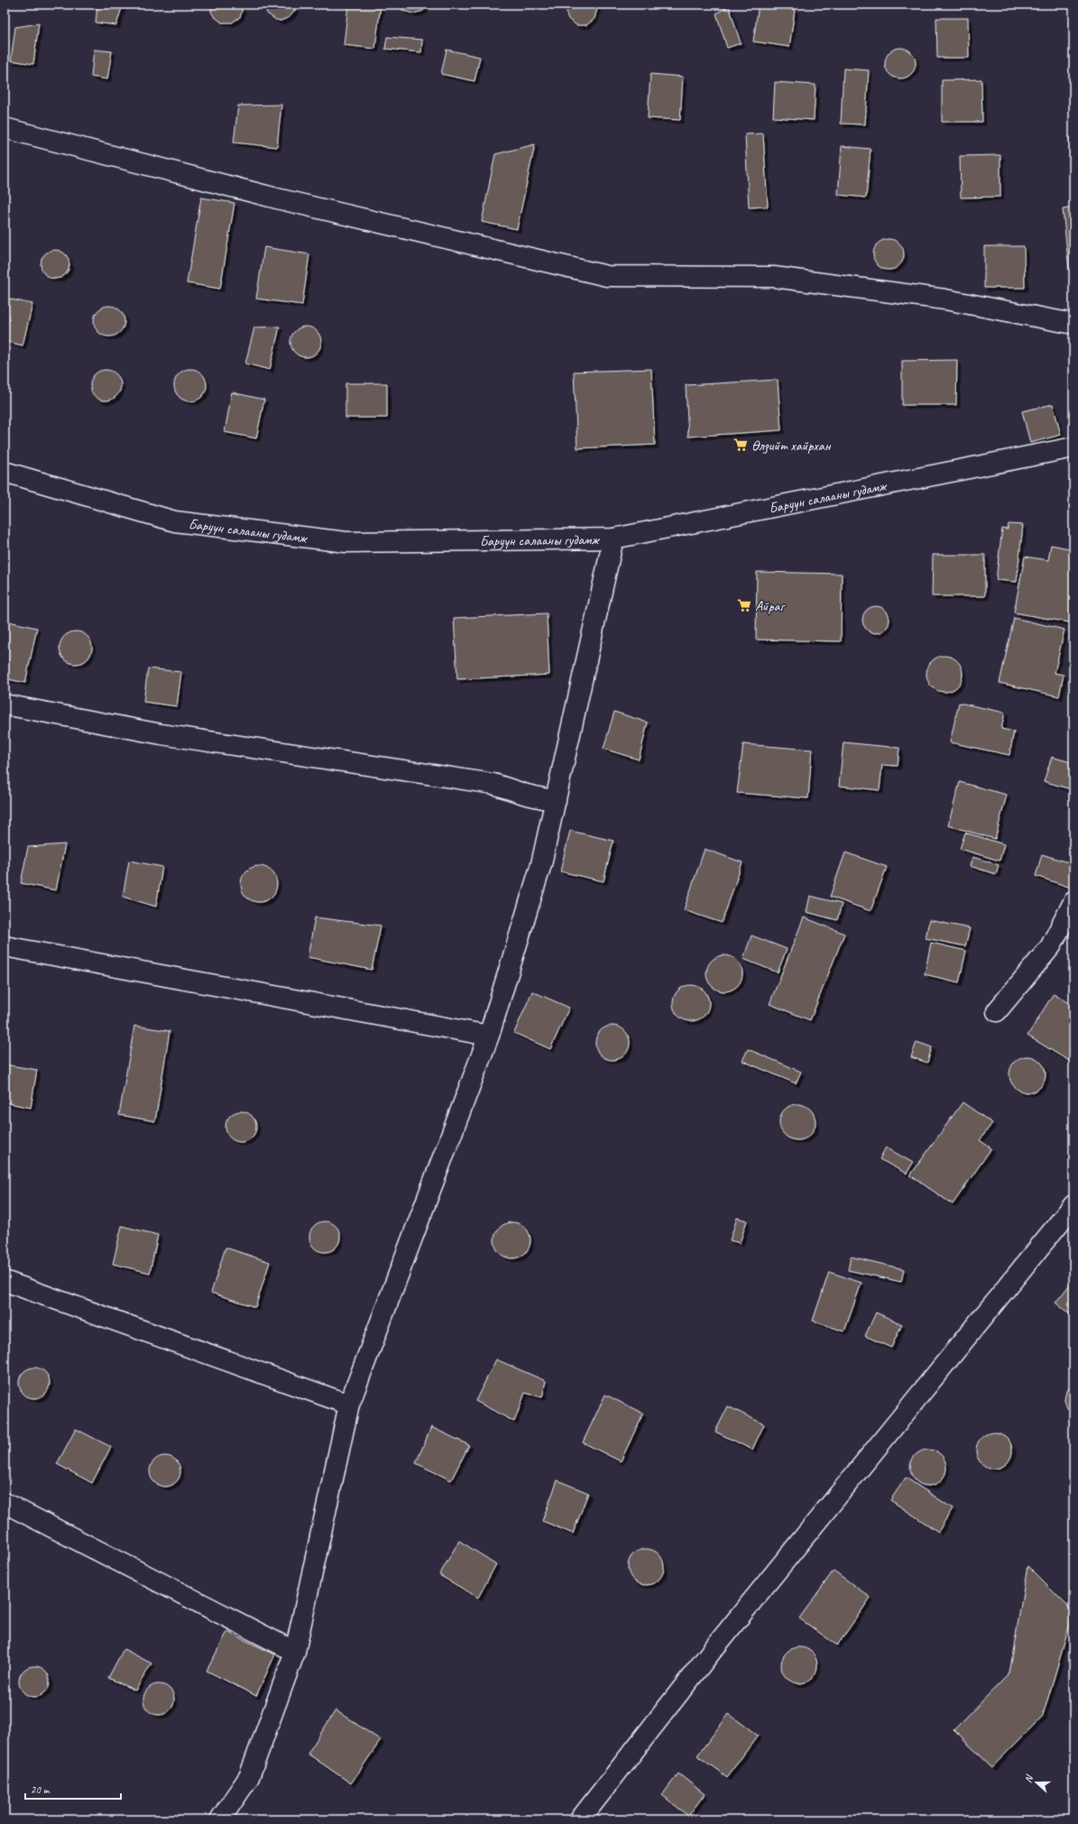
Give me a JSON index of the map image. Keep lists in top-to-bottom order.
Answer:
{
  "streets": {
    "street": ["Баруун салааны гудамж"]
  },
  "places": {
    "supermarket": ["Өлзийт хайрхан", "Айраг"]
  },
  "scale_bar": "20 m",
  "north": "left"
}
